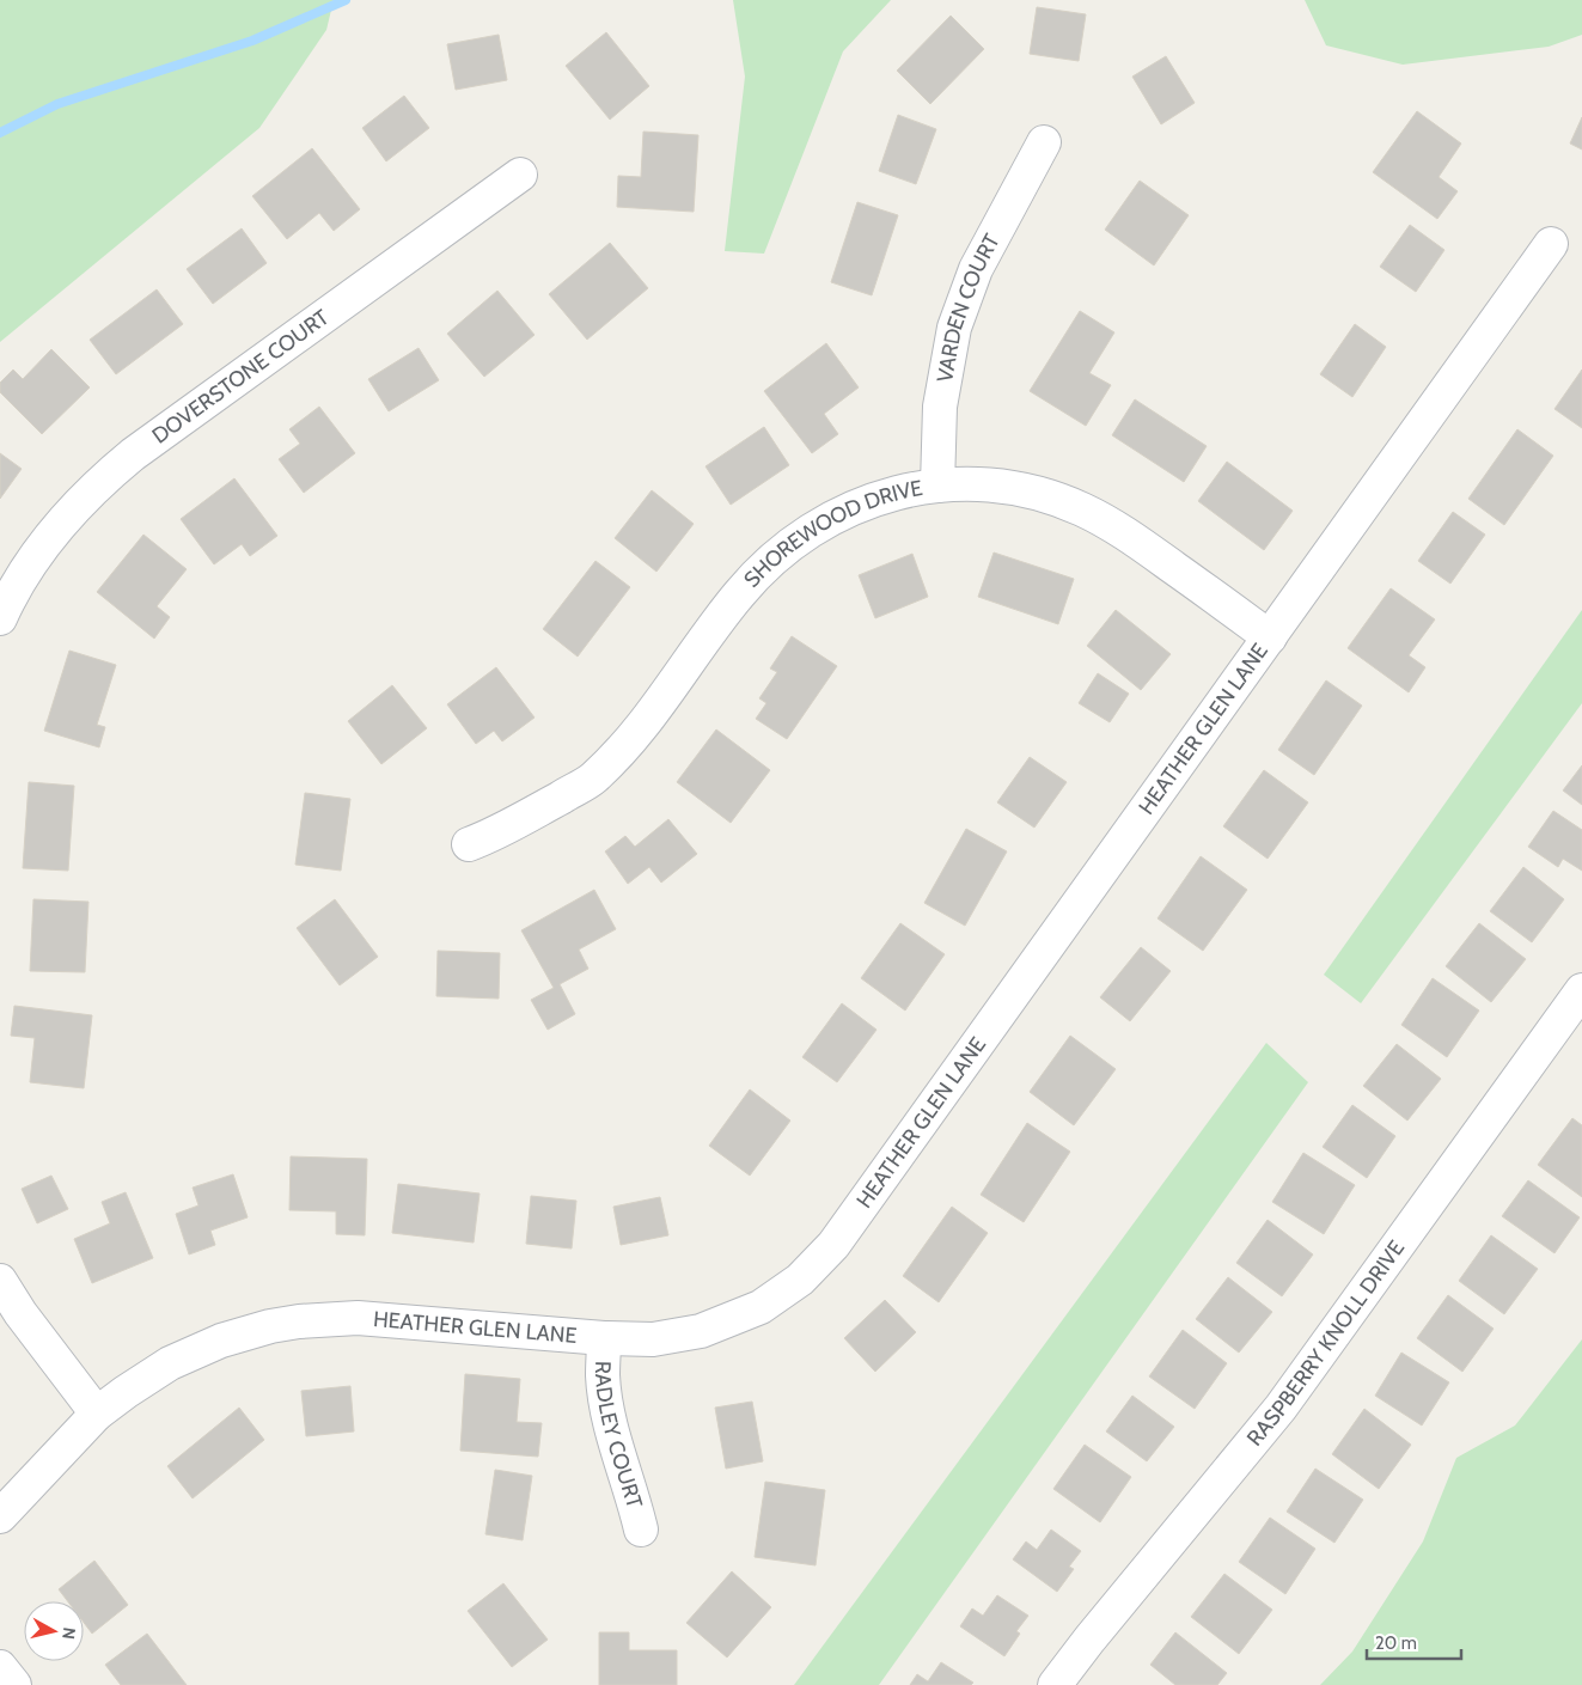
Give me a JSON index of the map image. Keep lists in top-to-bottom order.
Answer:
{
  "streets": {
    "street": [
      "VARDEN COURT",
      "DOVERSTONE COURT",
      "SHOREWOOD DRIVE",
      "HEATHER GLEN LANE",
      "RASPBERRY KNOLL DRIVE",
      "RADLEY COURT"
    ]
  },
  "crossings": [
    ["VARDEN COURT", "SHOREWOOD DRIVE"],
    ["SHOREWOOD DRIVE", "HEATHER GLEN LANE"],
    ["HEATHER GLEN LANE", "RADLEY COURT"]
  ],
  "scale_bar": "20 m",
  "north": "right"
}
